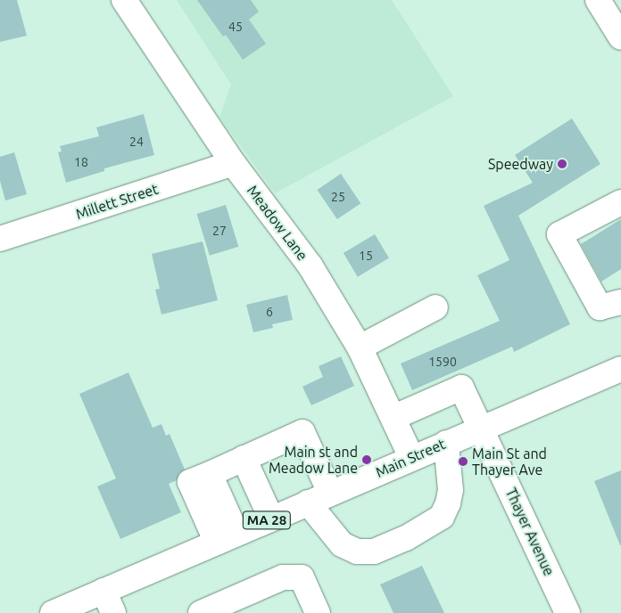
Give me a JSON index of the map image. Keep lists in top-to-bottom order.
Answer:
{
  "streets": {
    "street": [
      "Millett Street",
      "Meadow Lane",
      "Main Street",
      "MA 28",
      "Thayer Avenue"
    ]
  },
  "crossings": [
    ["Millett Street", "Meadow Lane"],
    ["Meadow Lane", "Main Street"],
    ["Meadow Lane", "Thayer Avenue"],
    ["Main Street", "Thayer Avenue"]
  ],
  "places": ["Speedway", "Main st and Meadow Lane", "Main St and Thayer Ave"],
  "house_numbers": [
    "45",
    "24",
    "18",
    "25",
    "27",
    "15",
    "6",
    "1590"
  ]
}
